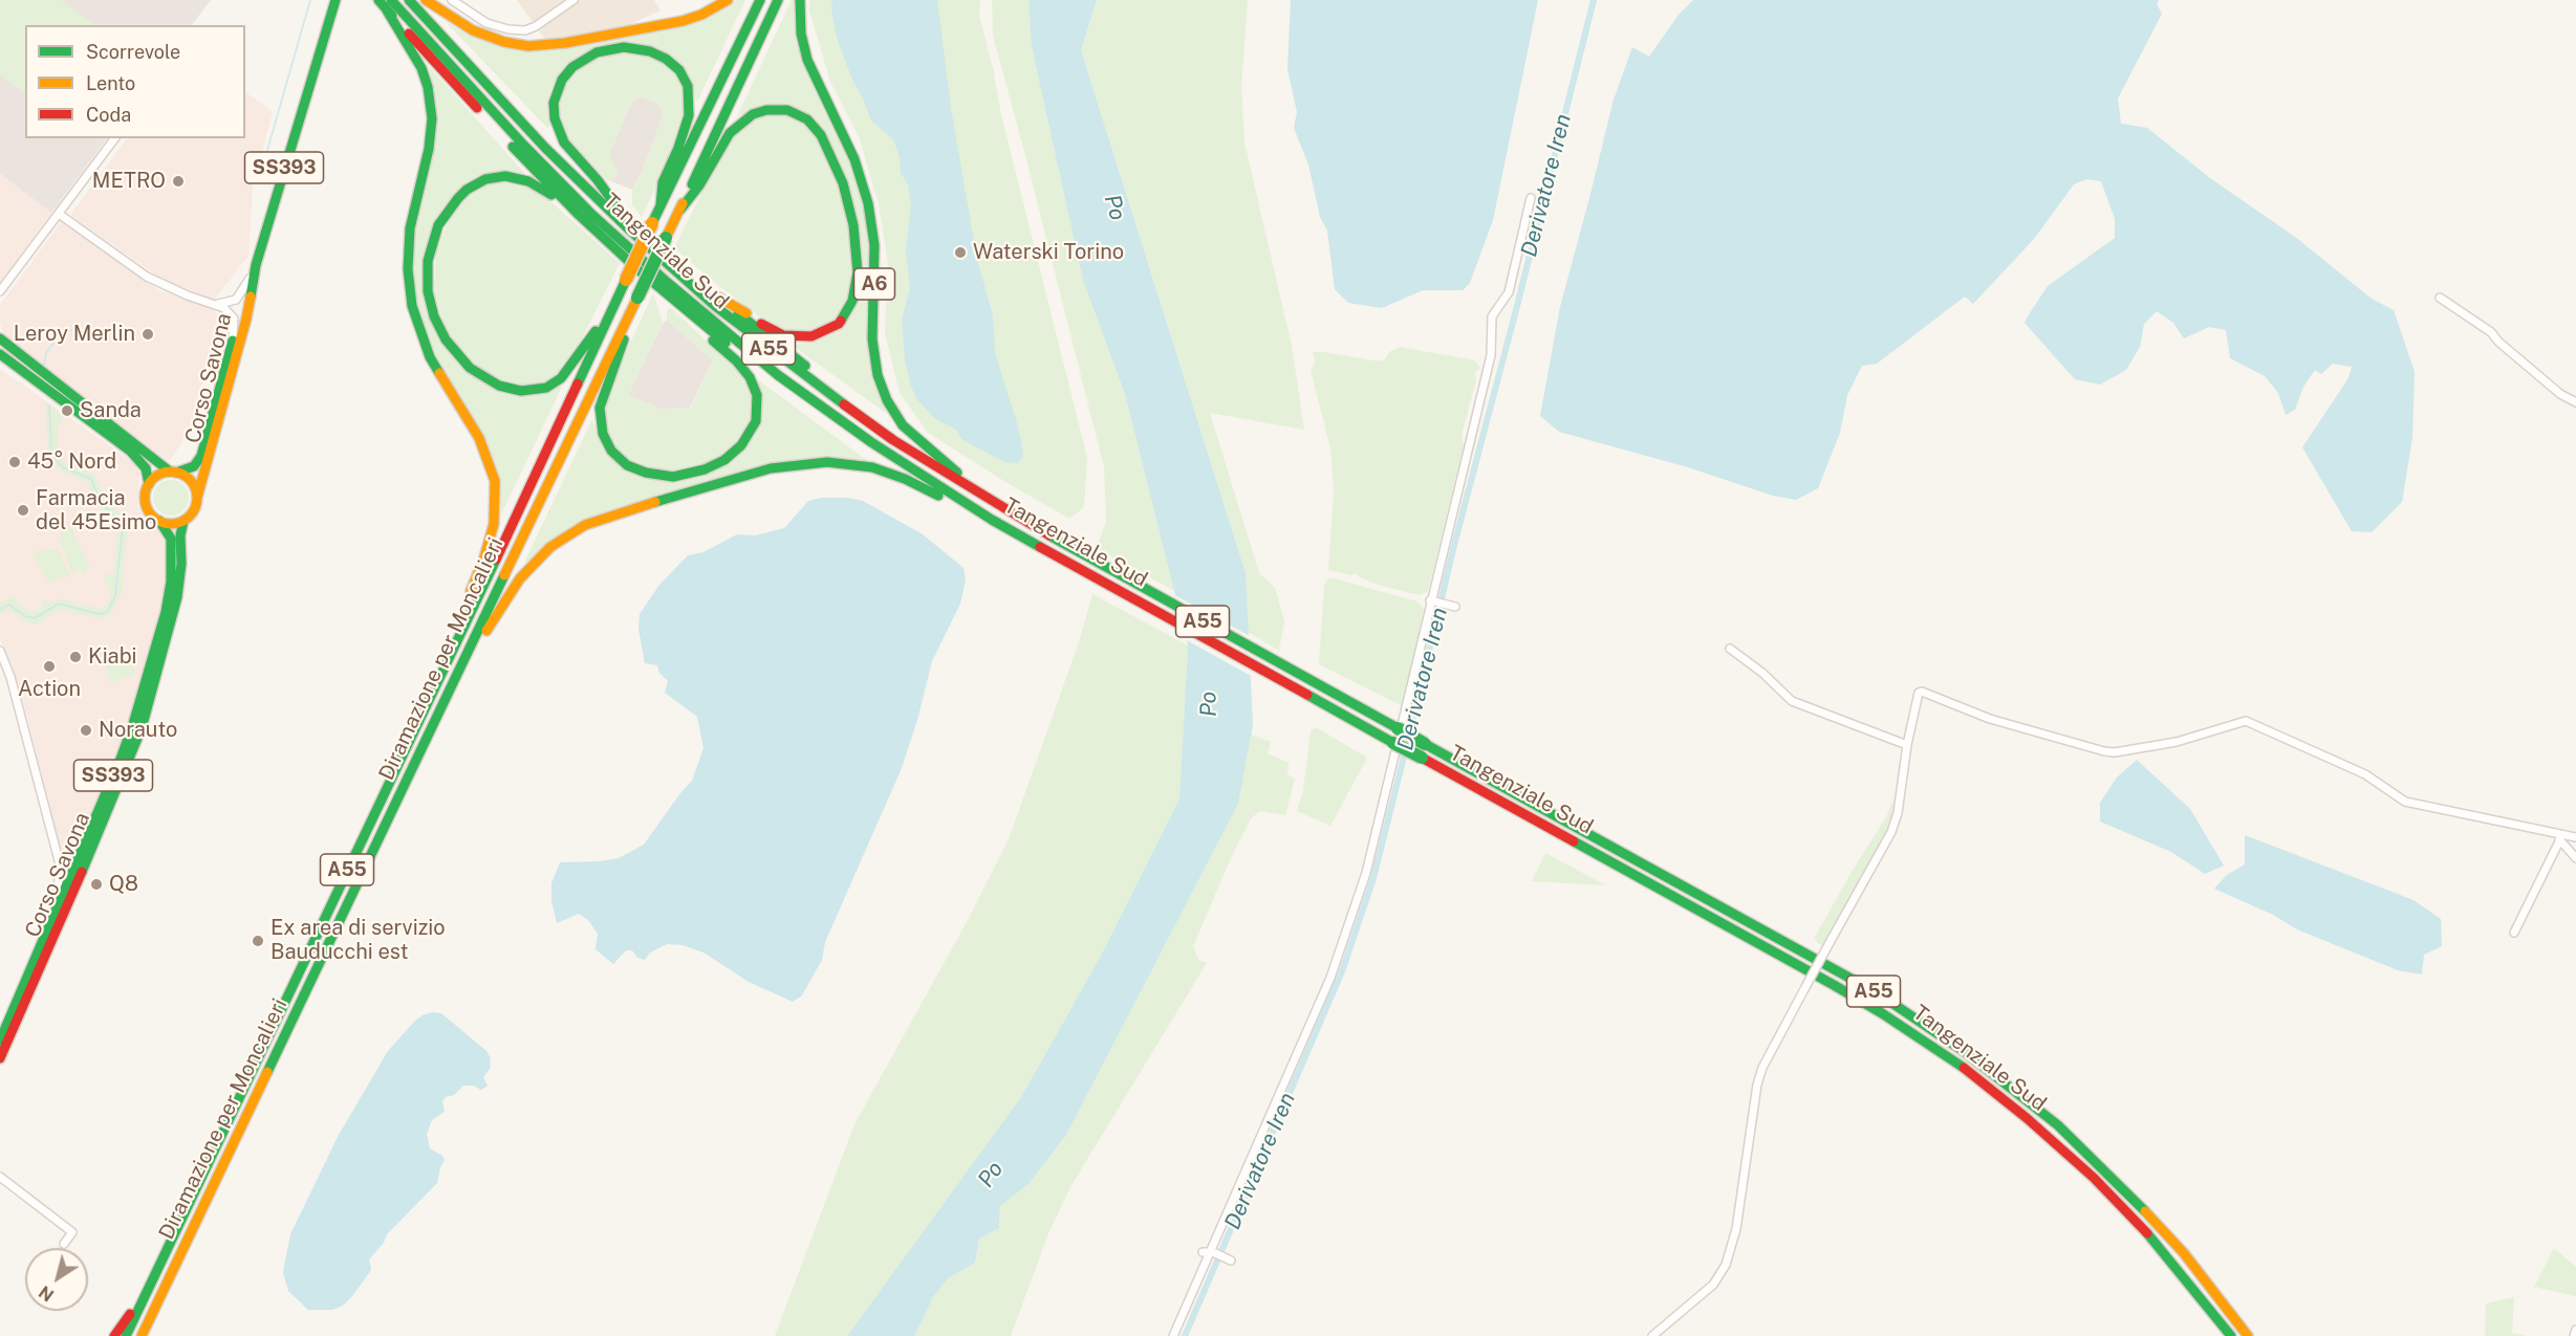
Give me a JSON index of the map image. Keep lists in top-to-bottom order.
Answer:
{
  "streets": {
    "main road": [
      "SS393",
      "Tangenziale Sud",
      "A6",
      "A55",
      "Corso Savona",
      "Diramazione per Moncalieri"
    ]
  },
  "crossings": [
    ["Tangenziale Sud", "A6"],
    ["Tangenziale Sud", "A55"]
  ],
  "water": ["Derivatore Iren", "Po"],
  "places": [
    "METRO",
    "Waterski Torino",
    "Leroy Merlin",
    "Sanda",
    "45° Nord",
    "Farmacia del 45Esimo",
    "Kiabi",
    "Action",
    "Norauto",
    "Q8",
    "Ex area di servizio Bauducchi est"
  ],
  "legend": ["Scorrevole", "Lento", "Coda"],
  "north": "bottom left"
}
